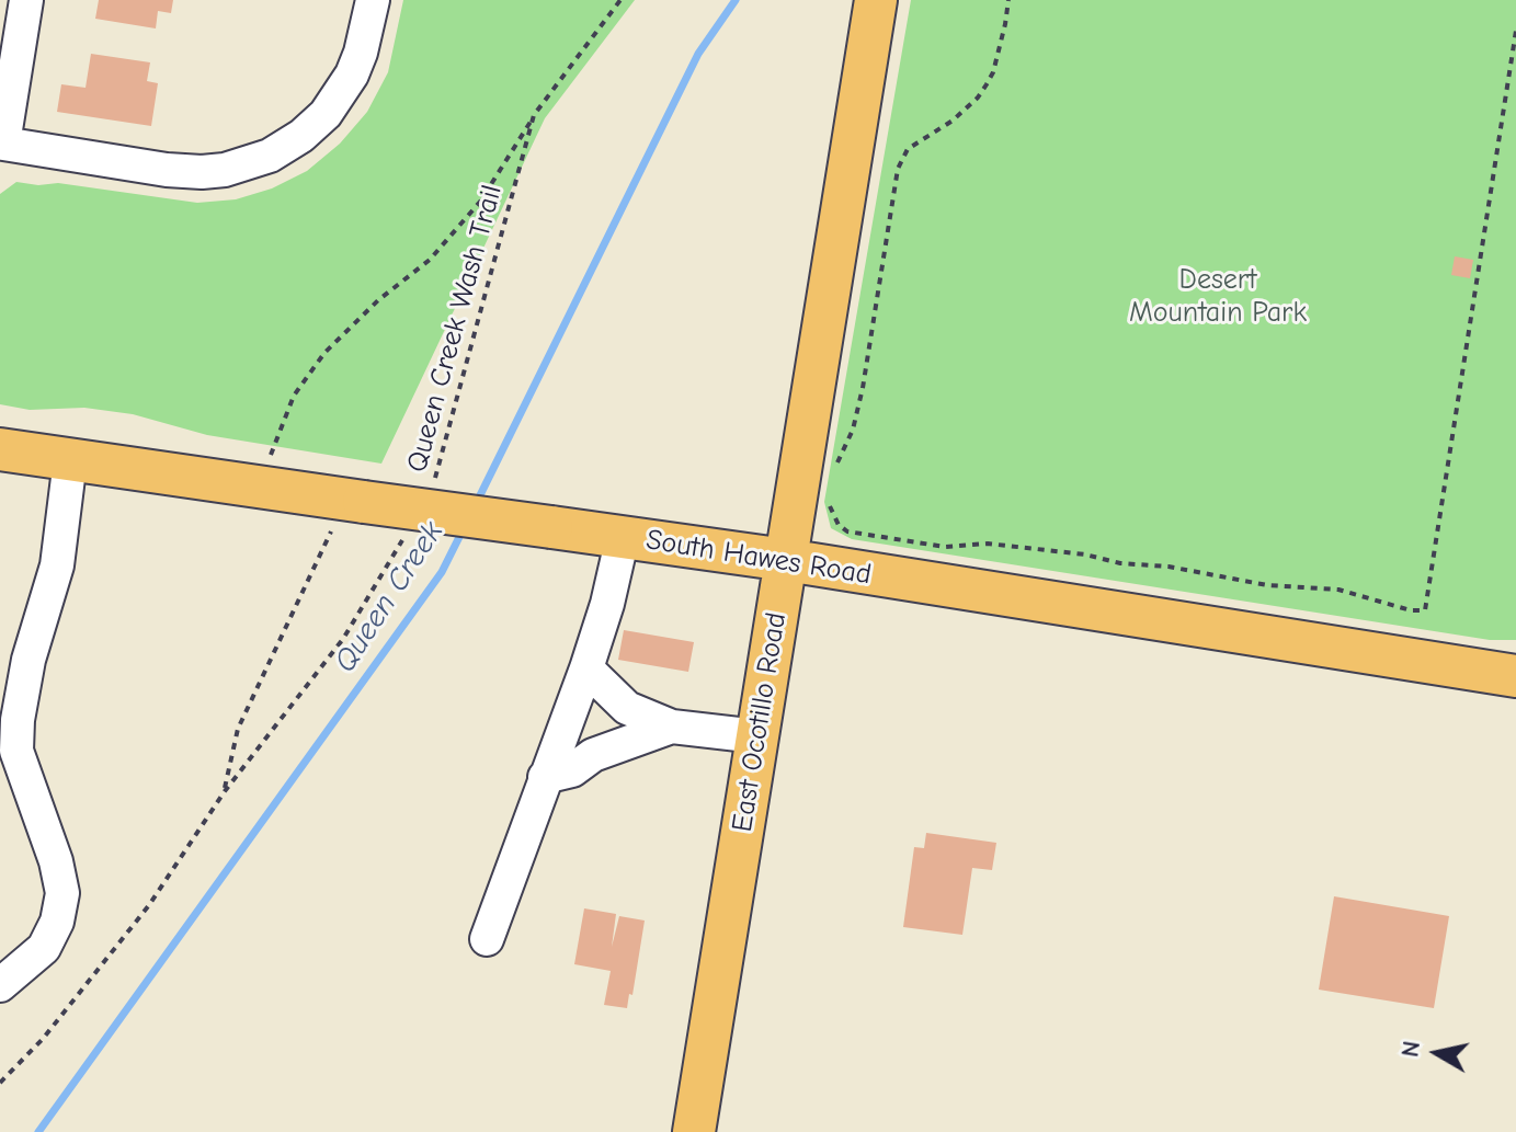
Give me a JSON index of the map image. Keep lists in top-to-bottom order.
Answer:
{
  "streets": {
    "main road": ["South Hawes Road", "East Ocotillo Road"],
    "path": ["Queen Creek Wash Trail"]
  },
  "crossings": [
    ["South Hawes Road", "East Ocotillo Road"]
  ],
  "water": ["Queen Creek"],
  "parks": ["Desert Mountain Park"],
  "north": "left"
}
